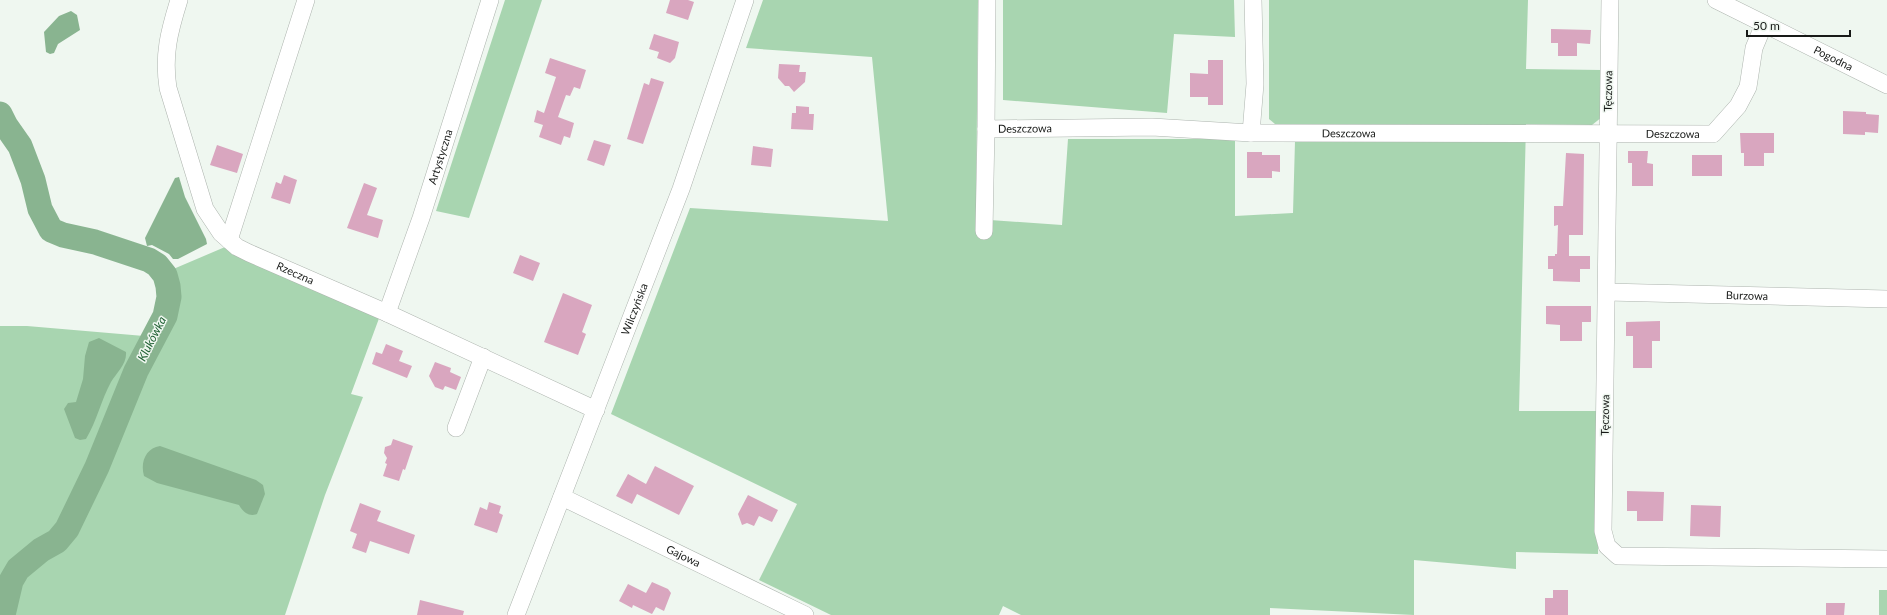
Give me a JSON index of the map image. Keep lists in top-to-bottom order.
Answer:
{
  "streets": {
    "street": [
      "Pogodna",
      "Tęczowa",
      "Deszczowa",
      "Artystyczna",
      "Rzeczna",
      "Burzowa",
      "Wilczyńska",
      "Gajowa"
    ]
  },
  "crossings": [
    ["Pogodna", "Deszczowa"],
    ["Tęczowa", "Deszczowa"],
    ["Tęczowa", "Burzowa"],
    ["Artystyczna", "Rzeczna"],
    ["Rzeczna", "Wilczyńska"],
    ["Wilczyńska", "Gajowa"]
  ],
  "water": ["Klukówka"],
  "scale_bar": "50 m"
}
